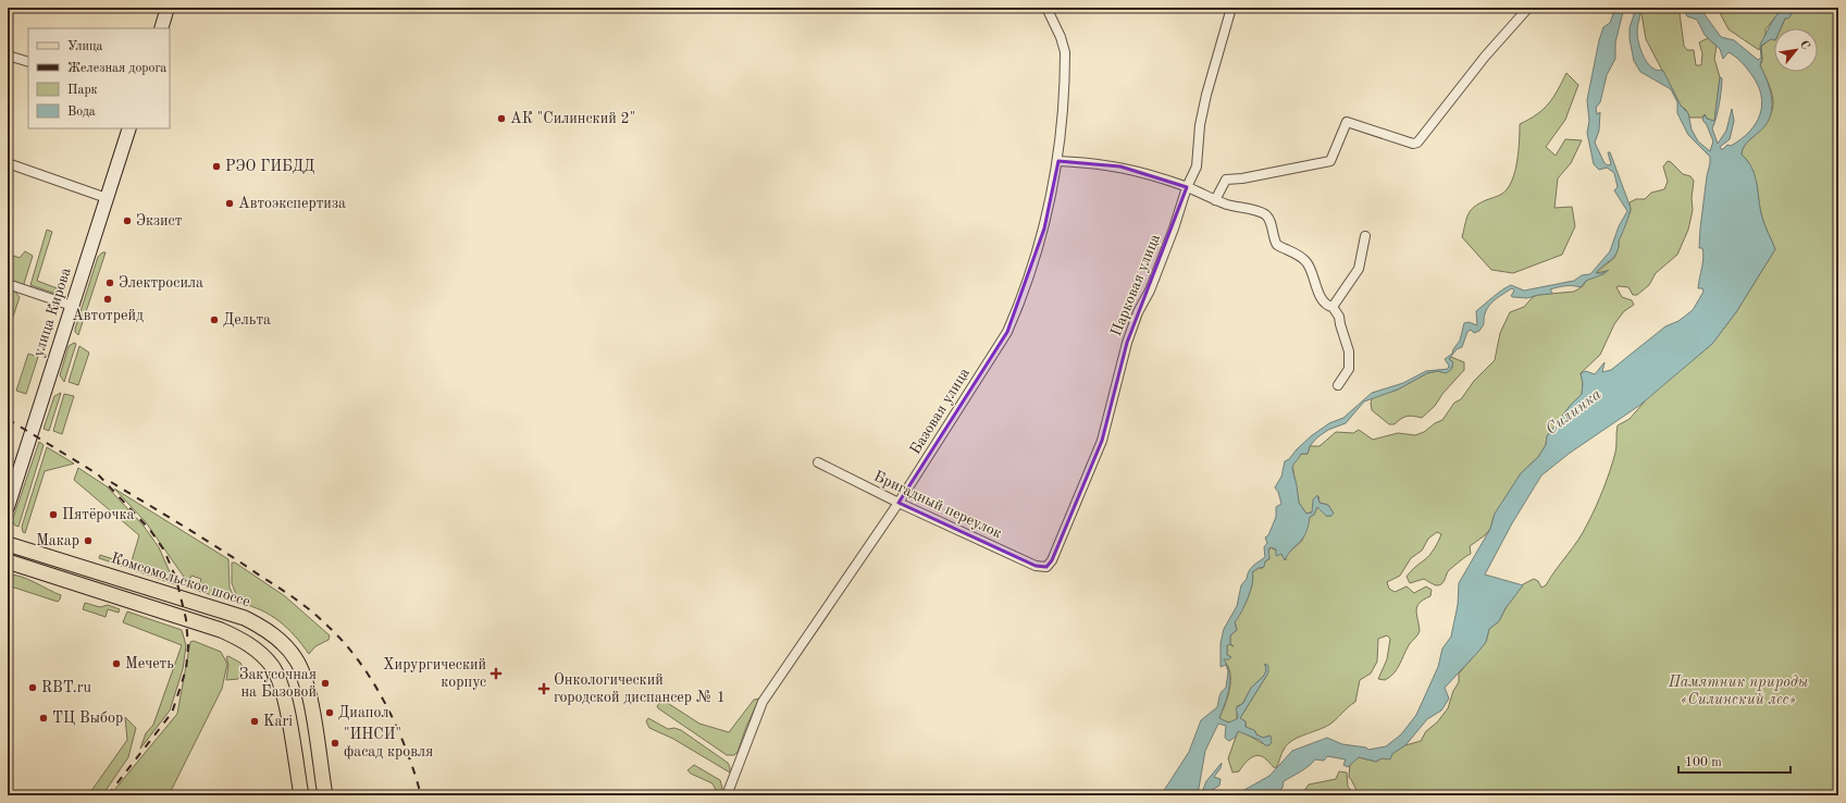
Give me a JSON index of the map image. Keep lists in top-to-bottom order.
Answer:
{
  "streets": {
    "main road": ["улица Кирова", "Комсомольское шоссе"],
    "street": ["Парковая улица", "Базовая улица", "Бригадный переулок"]
  },
  "crossings": [
    ["Парковая улица", "Бригадный переулок"],
    ["Базовая улица", "Бригадный переулок"]
  ],
  "water": ["Силинка"],
  "parks": ["Памятник природы «Силинский лес»"],
  "places": {
    "other": [
      "АК \"Силинский 2\"",
      "РЭО ГИБДД",
      "Автоэкспертиза",
      "Экзист",
      "Электросила",
      "Автотрейд",
      "Дельта",
      "Пятёрочка",
      "Макар",
      "Мечеть",
      "Закусочная на Базовой",
      "RBT.ru",
      "Диапол",
      "ТЦ Выбор",
      "Kari",
      "\"ИНСИ\" фасад кровля"
    ],
    "health": ["Хирургический корпус", "Онкологический городской диспансер № 1"]
  },
  "legend": [
    "Улица",
    "Железная дорога",
    "Парк",
    "Вода"
  ],
  "scale_bar": "100 m",
  "north": "top right"
}
